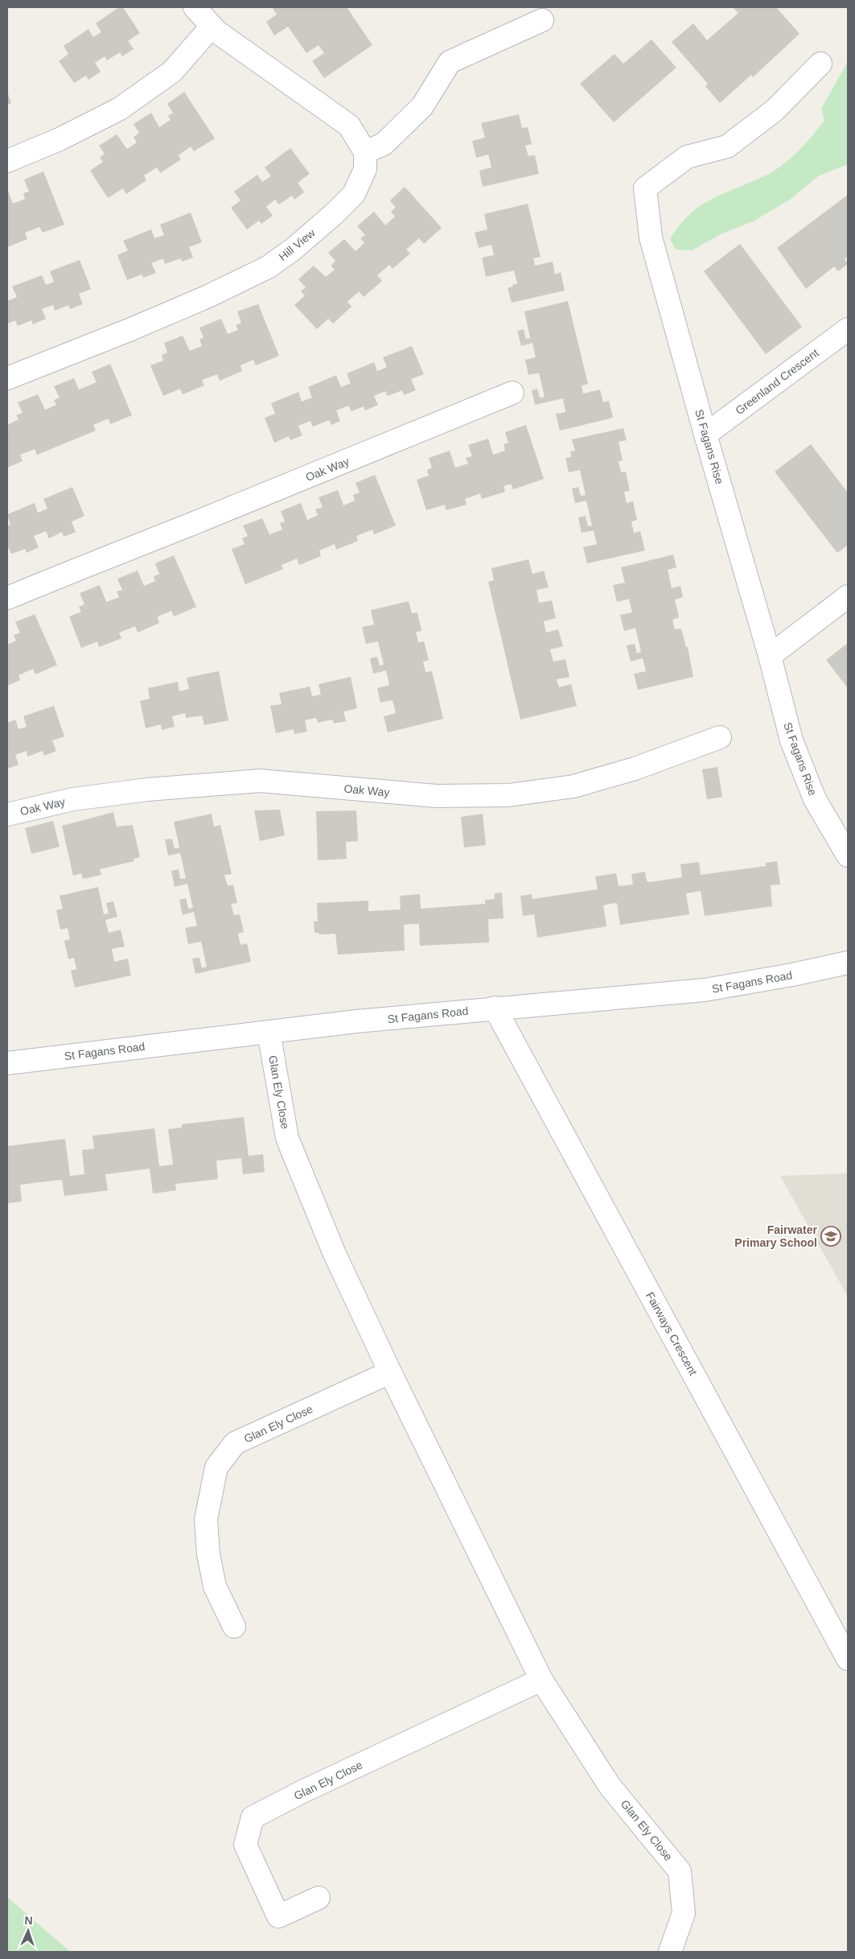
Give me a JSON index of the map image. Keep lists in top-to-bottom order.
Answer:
{
  "streets": {
    "street": [
      "Hill View",
      "Greenland Crescent",
      "St Fagans Rise",
      "Oak Way",
      "St Fagans Road",
      "Glan Ely Close",
      "Fairways Crescent"
    ]
  },
  "crossings": [
    ["Greenland Crescent", "St Fagans Rise"],
    ["St Fagans Road", "Glan Ely Close"],
    ["St Fagans Road", "Fairways Crescent"]
  ],
  "places": {
    "school or university": ["Fairwater Primary School"]
  },
  "north": "top"
}
